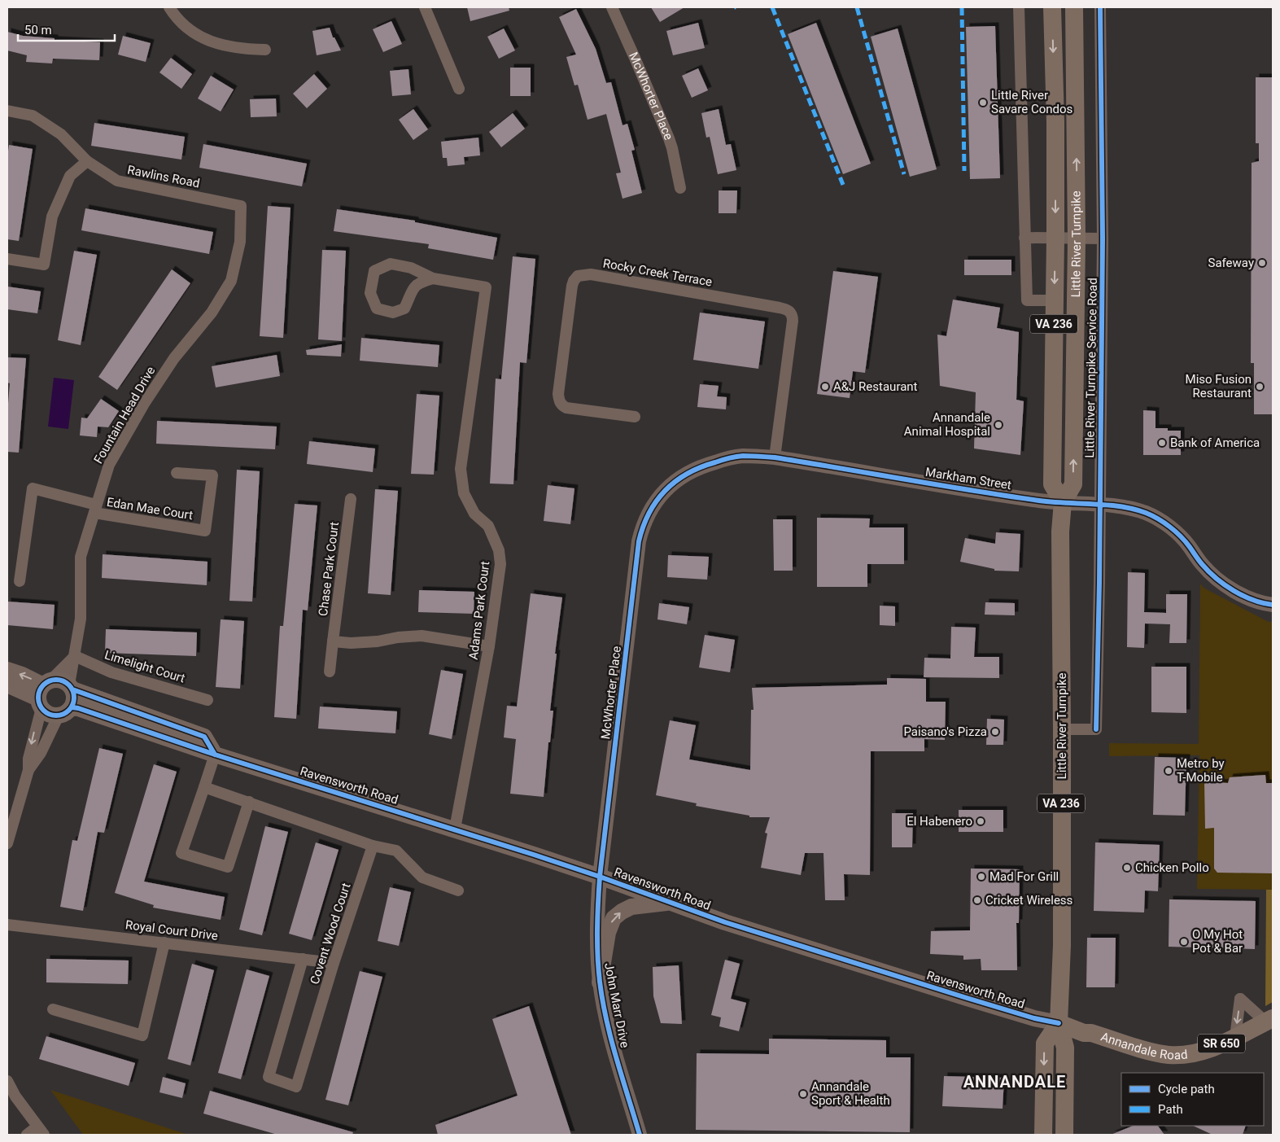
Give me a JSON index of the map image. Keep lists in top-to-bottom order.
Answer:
{
  "streets": {
    "main road": [
      "Little River Turnpike",
      "VA 236",
      "Ravensworth Road",
      "Annandale Road",
      "SR 650"
    ],
    "street": [
      "McWhorter Place",
      "Rawlins Road",
      "Rocky Creek Terrace",
      "Little River Turnpike Service Road",
      "Fountain Head Drive",
      "Markham Street",
      "Edan Mae Court",
      "Chase Park Court",
      "Adams Park Court",
      "Limelight Court",
      "Royal Court Drive",
      "Covent Wood Court",
      "John Marr Drive"
    ]
  },
  "crossings": [
    ["McWhorter Place", "Markham Street"],
    ["McWhorter Place", "Ravensworth Road"],
    ["McWhorter Place", "John Marr Drive"],
    ["Rawlins Road", "Fountain Head Drive"],
    ["Little River Turnpike", "Little River Turnpike Service Road"],
    ["Little River Turnpike", "Markham Street"],
    ["Little River Turnpike", "Ravensworth Road"],
    ["Little River Turnpike", "Annandale Road"],
    ["Rocky Creek Terrace", "Markham Street"],
    ["Little River Turnpike Service Road", "Markham Street"],
    ["Fountain Head Drive", "Edan Mae Court"],
    ["Fountain Head Drive", "Limelight Court"],
    ["Fountain Head Drive", "Ravensworth Road"],
    ["Adams Park Court", "Ravensworth Road"],
    ["Ravensworth Road", "John Marr Drive"],
    ["Ravensworth Road", "Annandale Road"],
    ["Royal Court Drive", "Covent Wood Court"]
  ],
  "districts": ["ANNANDALE"],
  "places": [
    "Little River Savare Condos",
    "Safeway",
    "A&J Restaurant",
    "Miso Fusion Restaurant",
    "Annandale Animal Hospital",
    "Bank of America",
    "Paisano's Pizza",
    "Metro by T-Mobile",
    "El Habenero",
    "Chicken Pollo",
    "Mad For Grill",
    "Cricket Wireless",
    "O My Hot Pot & Bar",
    "Annandale Sport & Health"
  ],
  "legend": ["Cycle path", "Path"],
  "scale_bar": "50 m"
}
